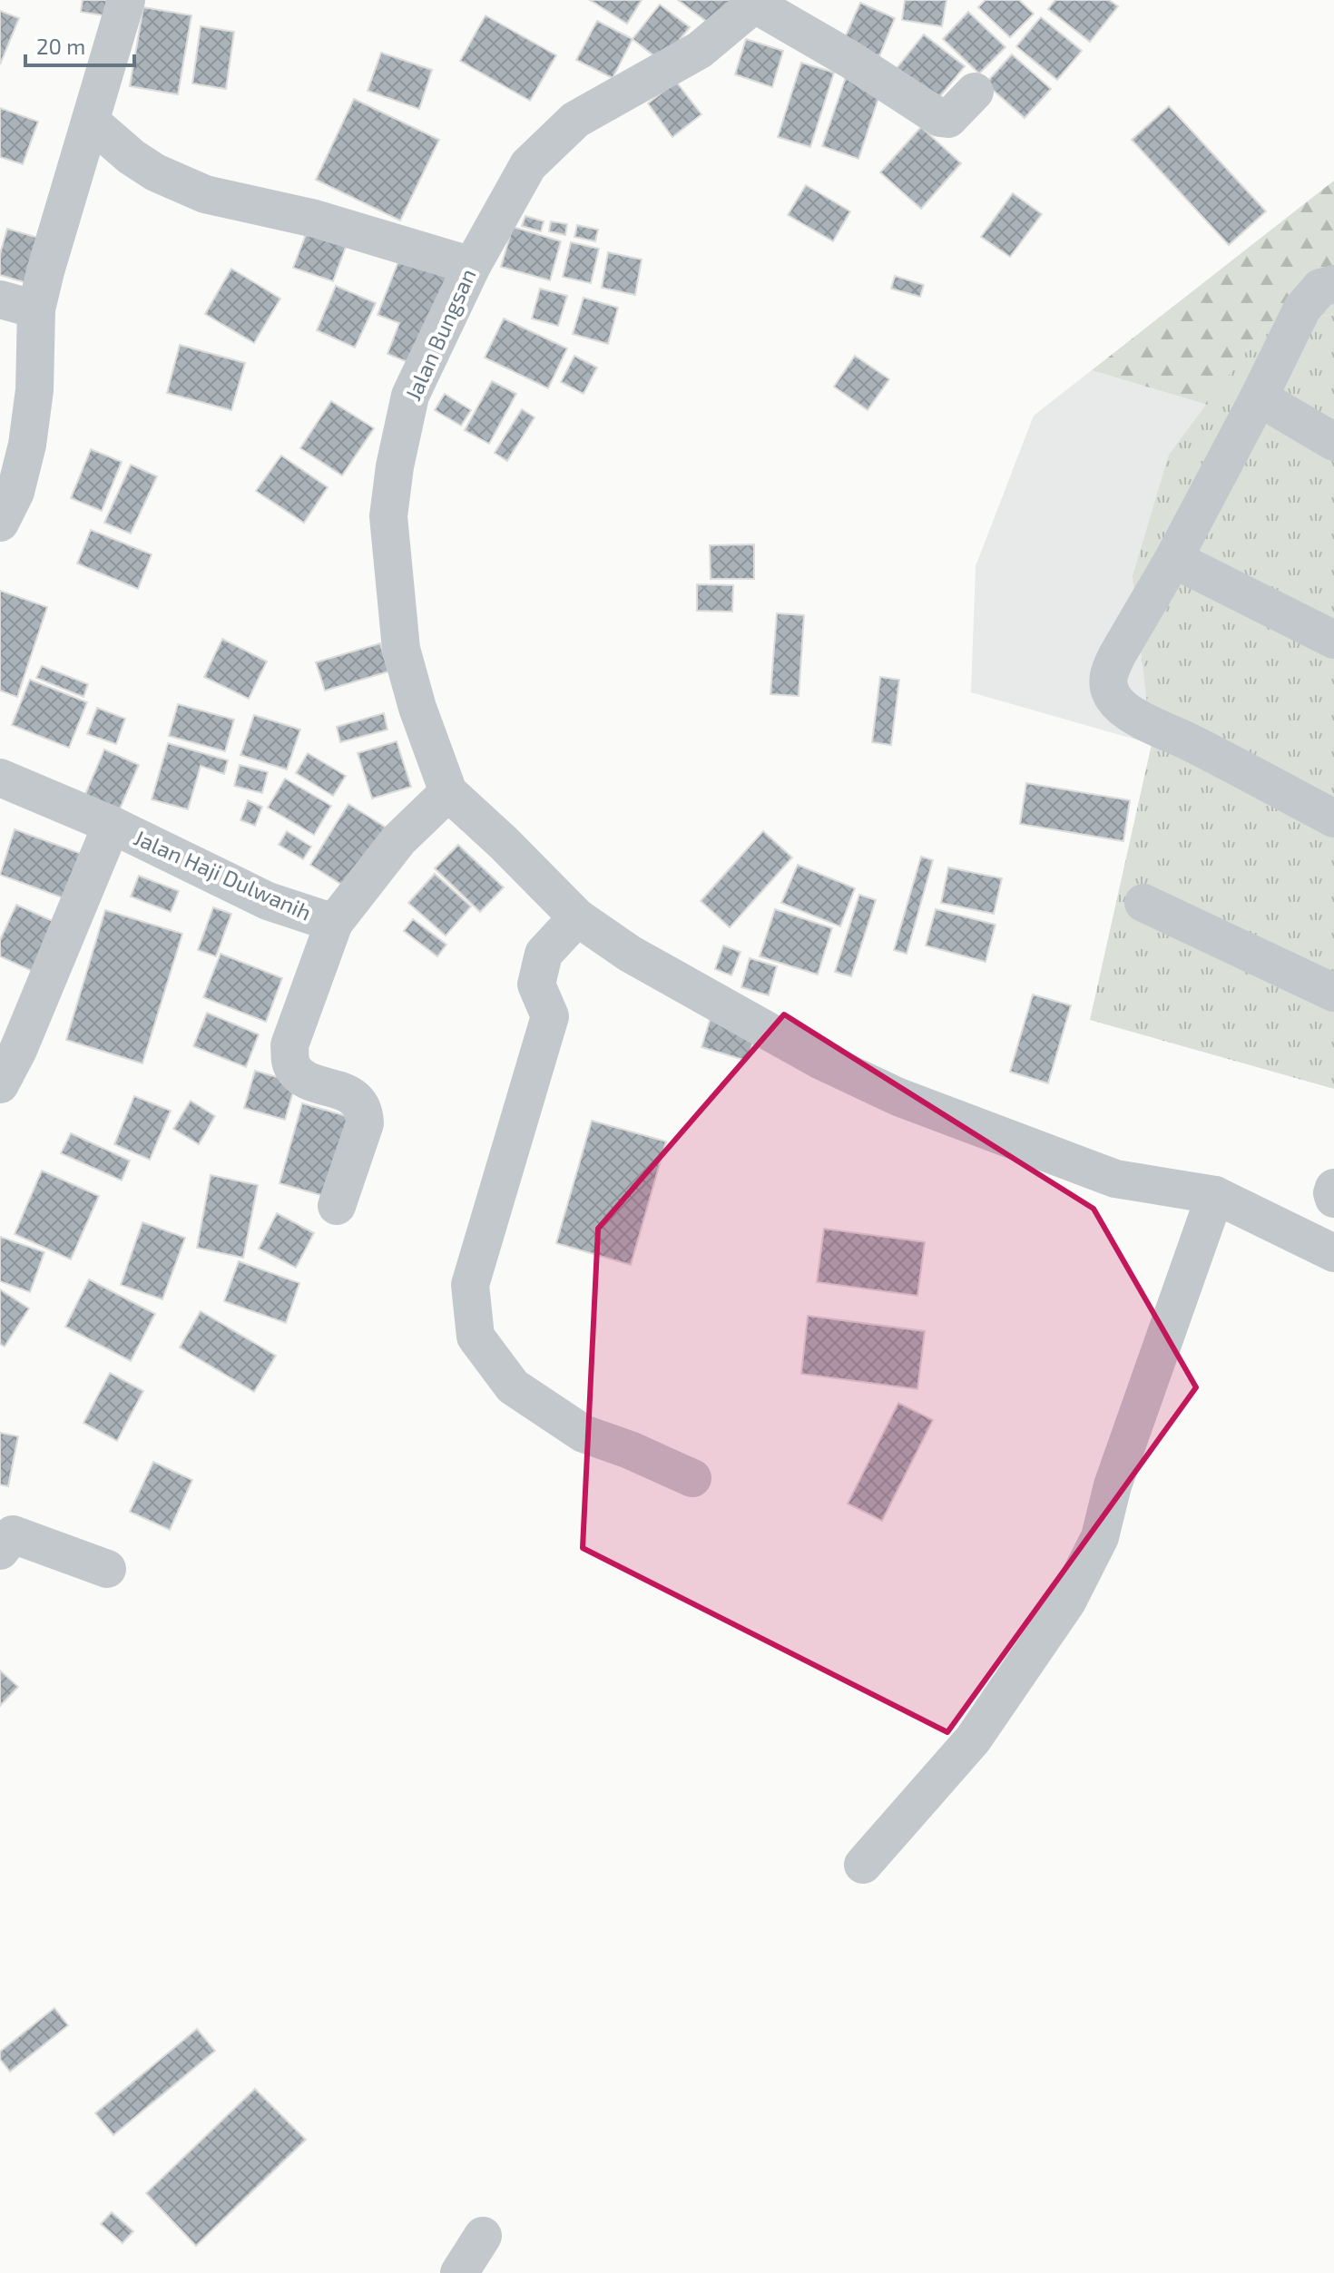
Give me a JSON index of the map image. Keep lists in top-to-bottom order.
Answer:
{
  "streets": {
    "street": ["Jalan Bungsan", "Jalan Haji Dulwanih"]
  },
  "crossings": [
    ["Jalan Bungsan", "Jalan Haji Dulwanih"]
  ],
  "scale_bar": "20 m"
}
